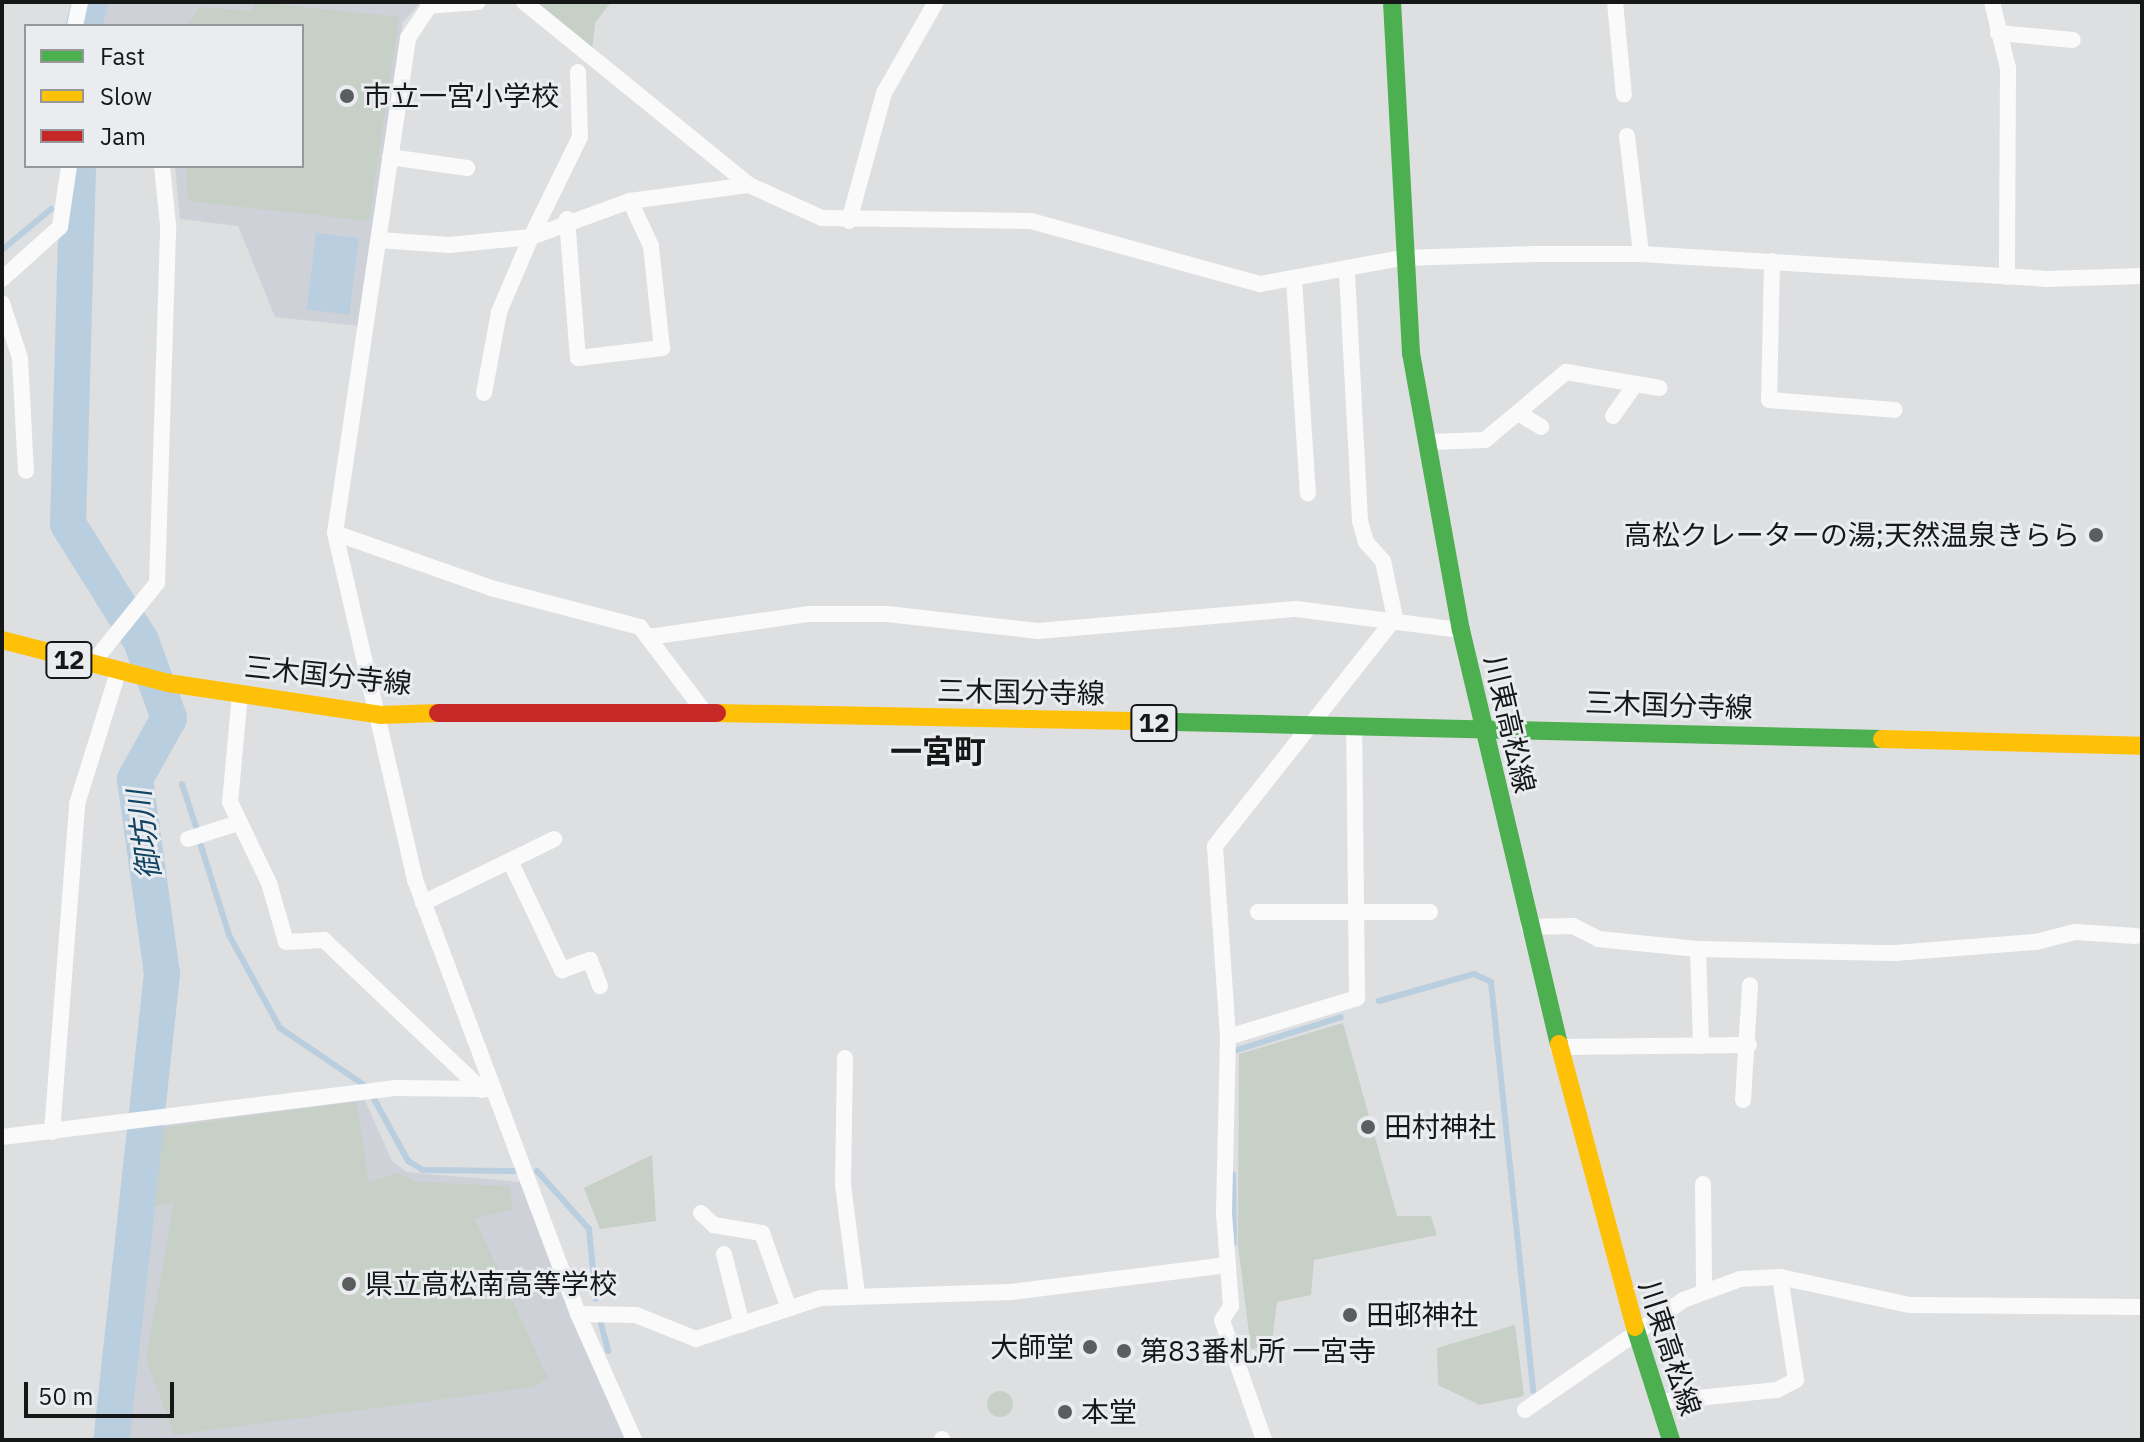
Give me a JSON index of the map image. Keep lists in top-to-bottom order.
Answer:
{
  "streets": {
    "main road": ["12", "三木国分寺線", "川東高松線"]
  },
  "crossings": [
    ["三木国分寺線", "川東高松線"]
  ],
  "districts": ["一宮町"],
  "water": ["御坊川"],
  "places": [
    "市立一宮小学校",
    "高松クレーターの湯;天然温泉きらら",
    "田村神社",
    "県立高松南高等学校",
    "田邨神社",
    "大師堂",
    "第83番札所 一宮寺",
    "本堂"
  ],
  "legend": ["Fast", "Slow", "Jam"],
  "scale_bar": "50 m"
}
